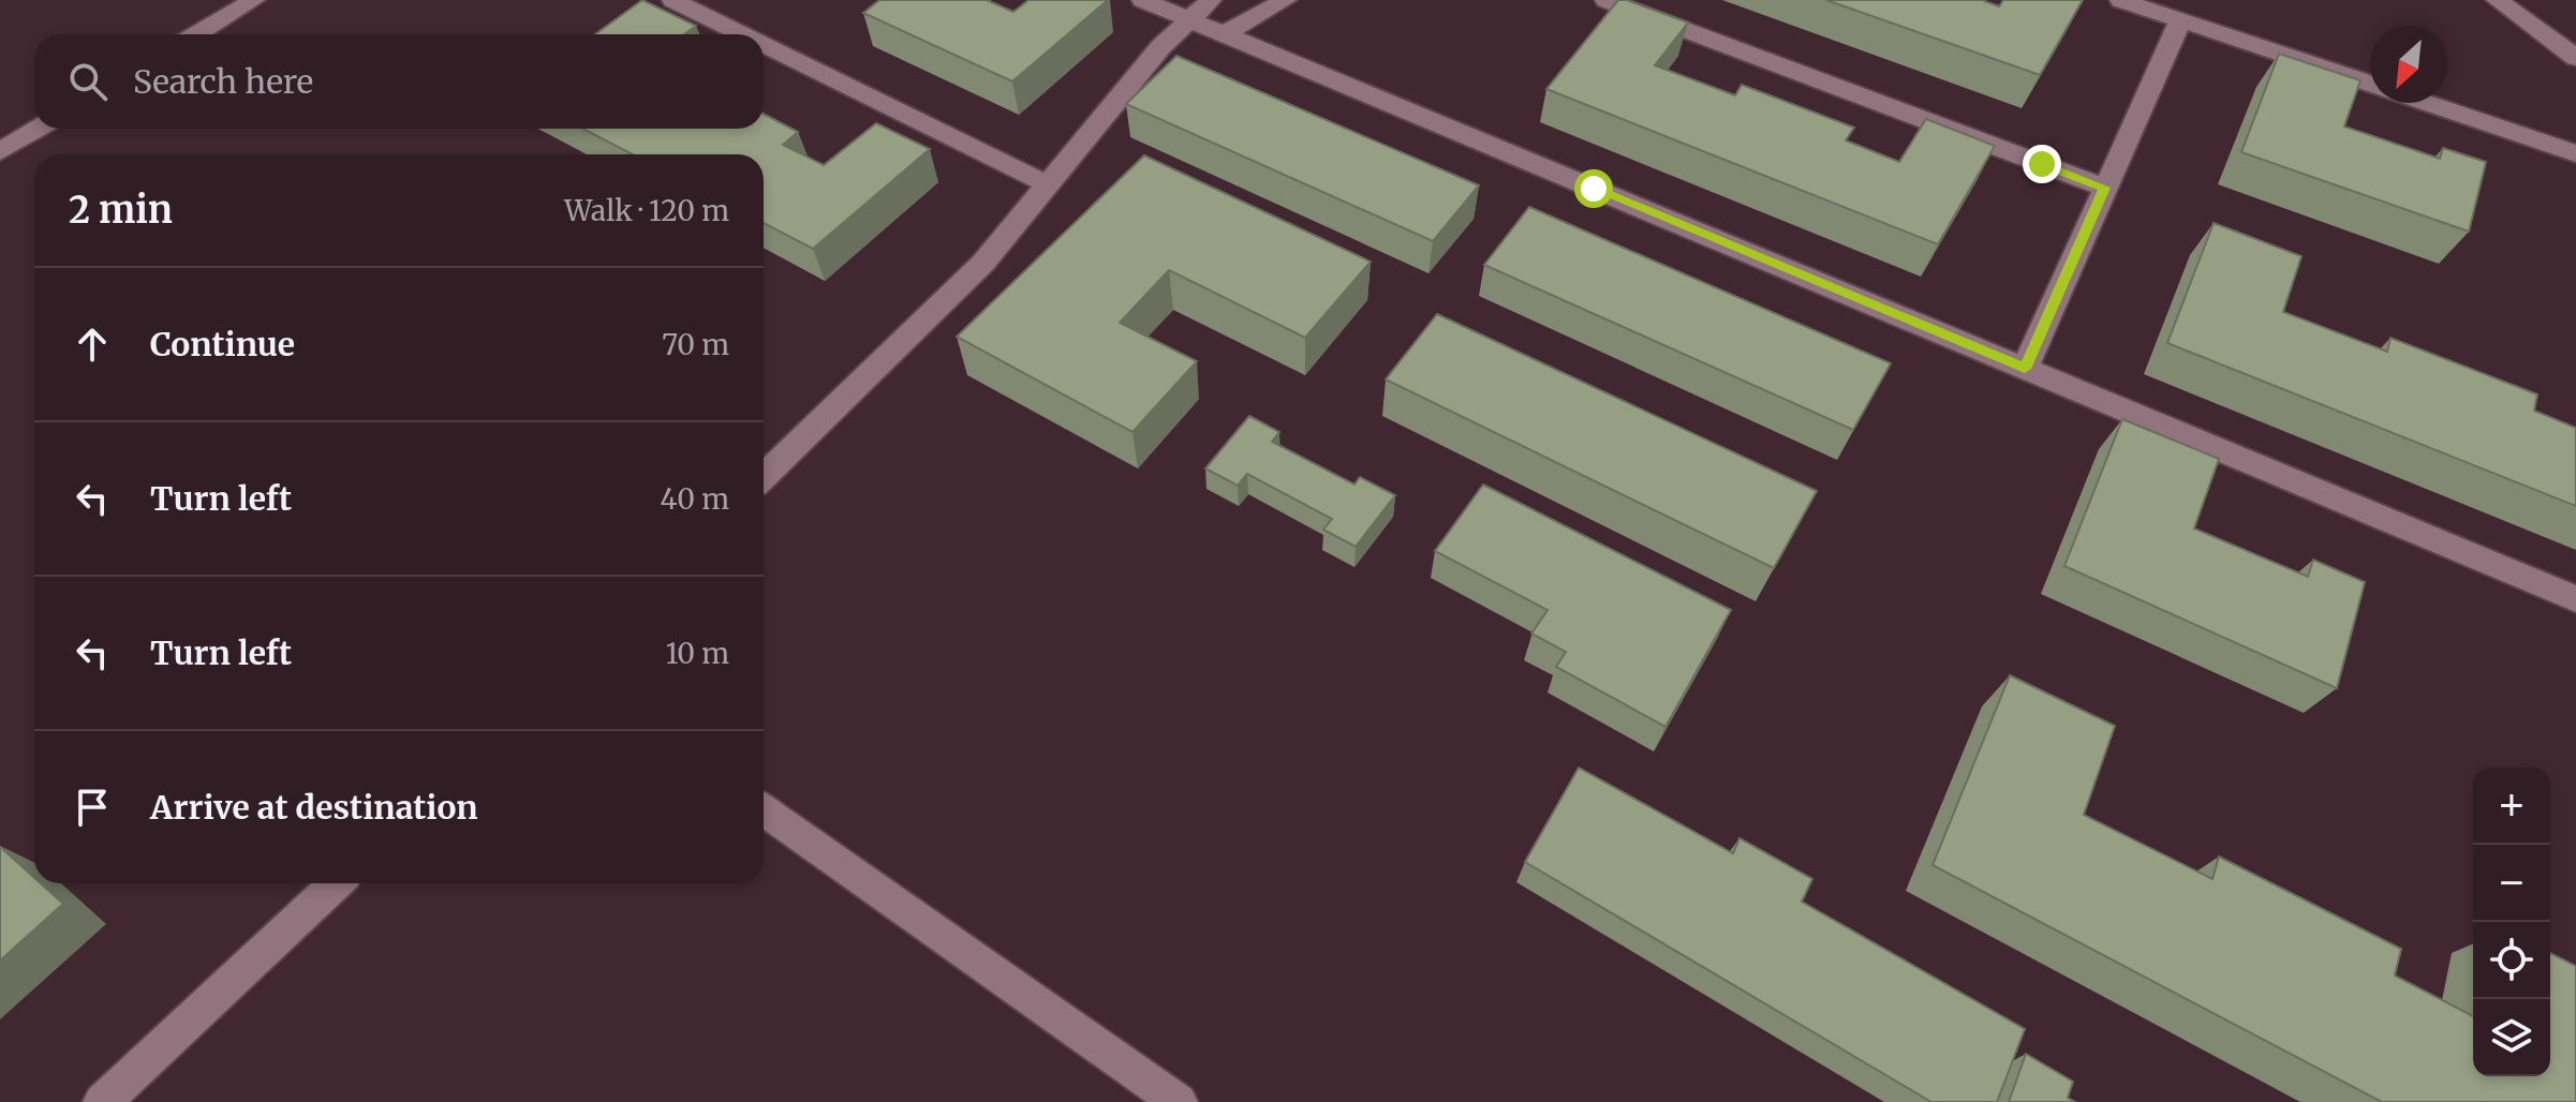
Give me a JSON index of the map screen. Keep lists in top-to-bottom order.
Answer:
{
  "north": "bottom left",
  "page": {
    "search": "Search here",
    "heading": ["2 min", "Walk · 120 m"],
    "list": [
      ["Continue", "70 m"],
      ["Turn left", "40 m"],
      ["Turn left", "10 m"],
      "Arrive at destination"
    ],
    "map_buttons": ["+", "−"]
  }
}
